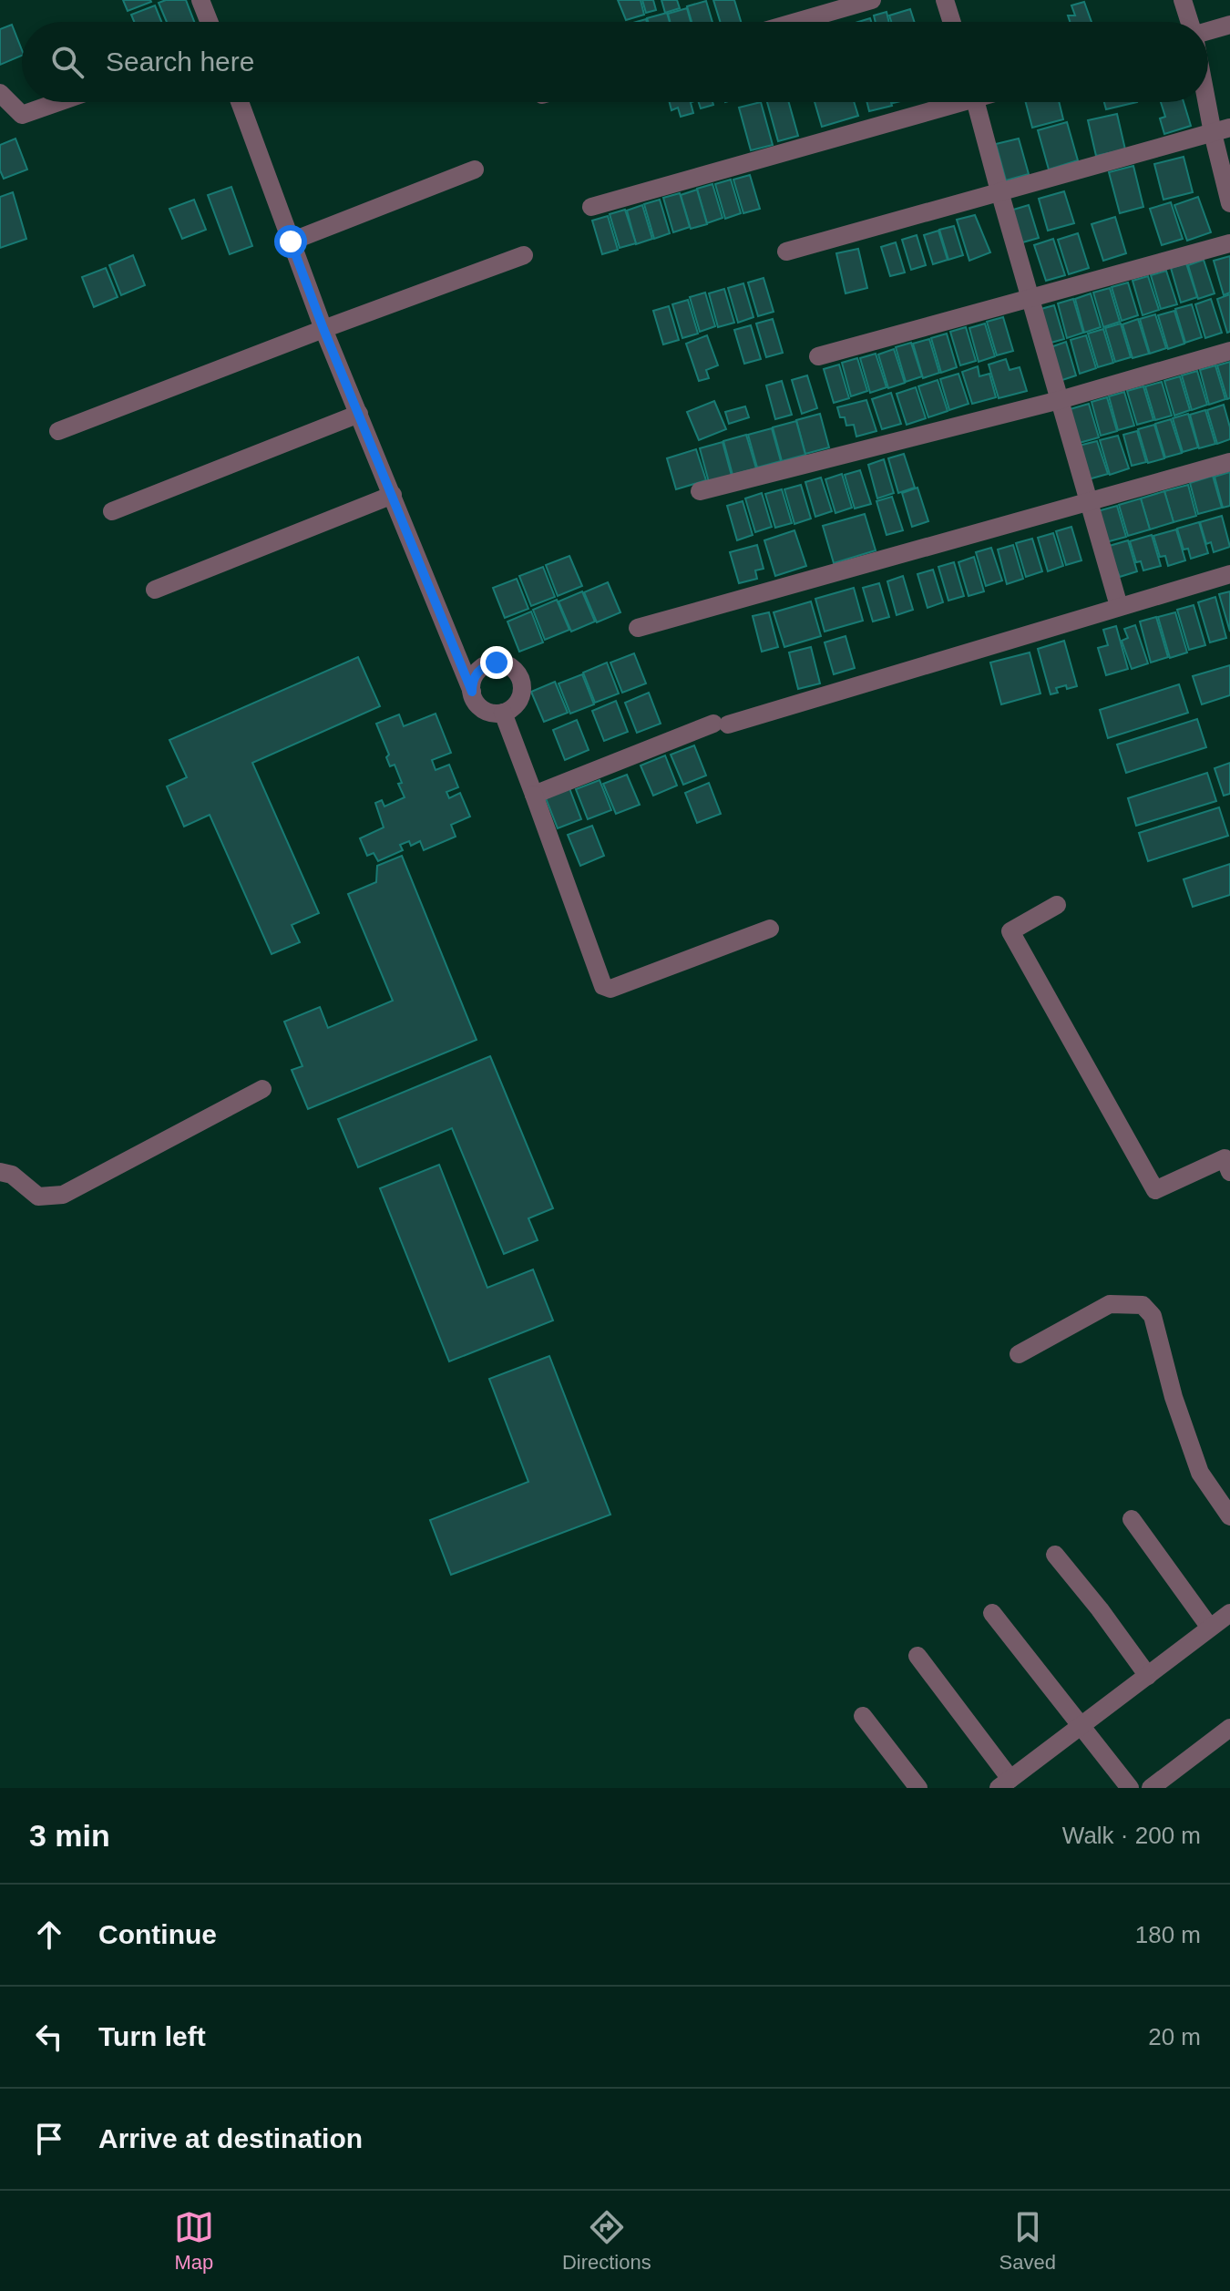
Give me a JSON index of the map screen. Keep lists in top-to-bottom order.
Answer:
{
  "page": {
    "search": "Search here",
    "heading": ["3 min", "Walk · 200 m"],
    "list": [
      ["Continue", "180 m"],
      ["Turn left", "20 m"],
      "Arrive at destination"
    ],
    "nav": ["Map", "Directions", "Saved"]
  }
}
